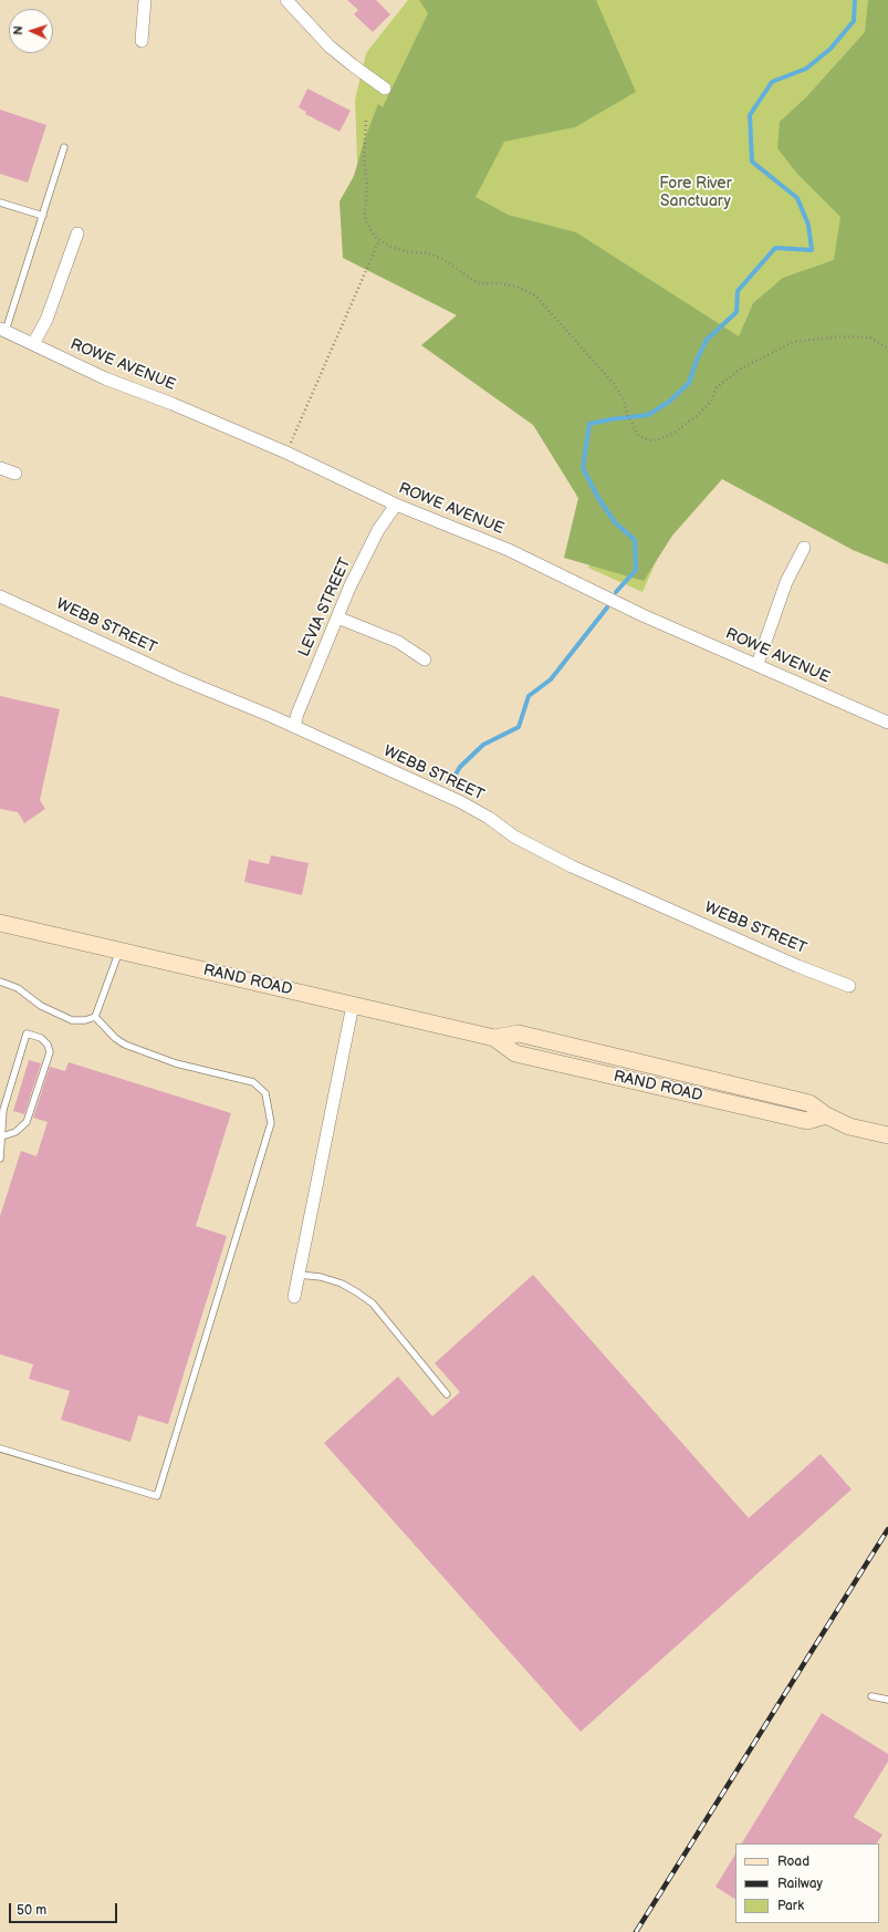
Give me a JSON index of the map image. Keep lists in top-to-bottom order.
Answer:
{
  "streets": {
    "main road": ["RAND ROAD"],
    "street": ["ROWE AVENUE", "LEVIA STREET", "WEBB STREET"]
  },
  "crossings": [
    ["ROWE AVENUE", "LEVIA STREET"],
    ["LEVIA STREET", "WEBB STREET"]
  ],
  "parks": ["Fore River Sanctuary"],
  "legend": ["Road", "Railway", "Park"],
  "scale_bar": "50 m",
  "north": "left"
}
